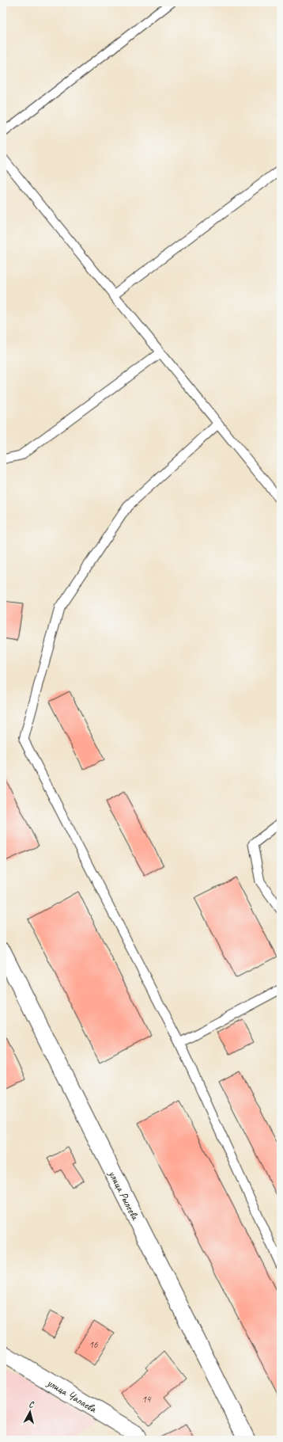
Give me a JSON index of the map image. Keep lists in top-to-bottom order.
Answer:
{
  "streets": {
    "street": ["улица Рылеева", "улица Чапаева"]
  },
  "house_numbers": ["16", "14"],
  "north": "top"
}
